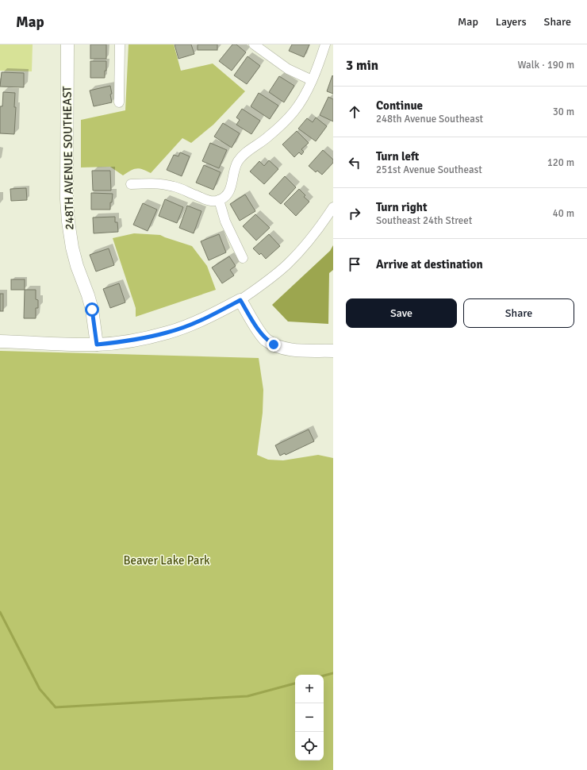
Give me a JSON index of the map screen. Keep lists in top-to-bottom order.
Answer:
{
  "streets": {
    "street": ["248TH AVENUE SOUTHEAST"]
  },
  "parks": ["Beaver Lake Park"],
  "page": {
    "header": "Map",
    "nav": ["Map", "Layers", "Share"],
    "heading": ["3 min", "Walk · 190 m"],
    "list": [
      ["Continue", "248th Avenue Southeast", "30 m"],
      ["Turn left", "251st Avenue Southeast", "120 m"],
      ["Turn right", "Southeast 24th Street", "40 m"],
      "Arrive at destination"
    ],
    "buttons": ["Save", "Share"],
    "map_buttons": ["+", "−"]
  }
}
